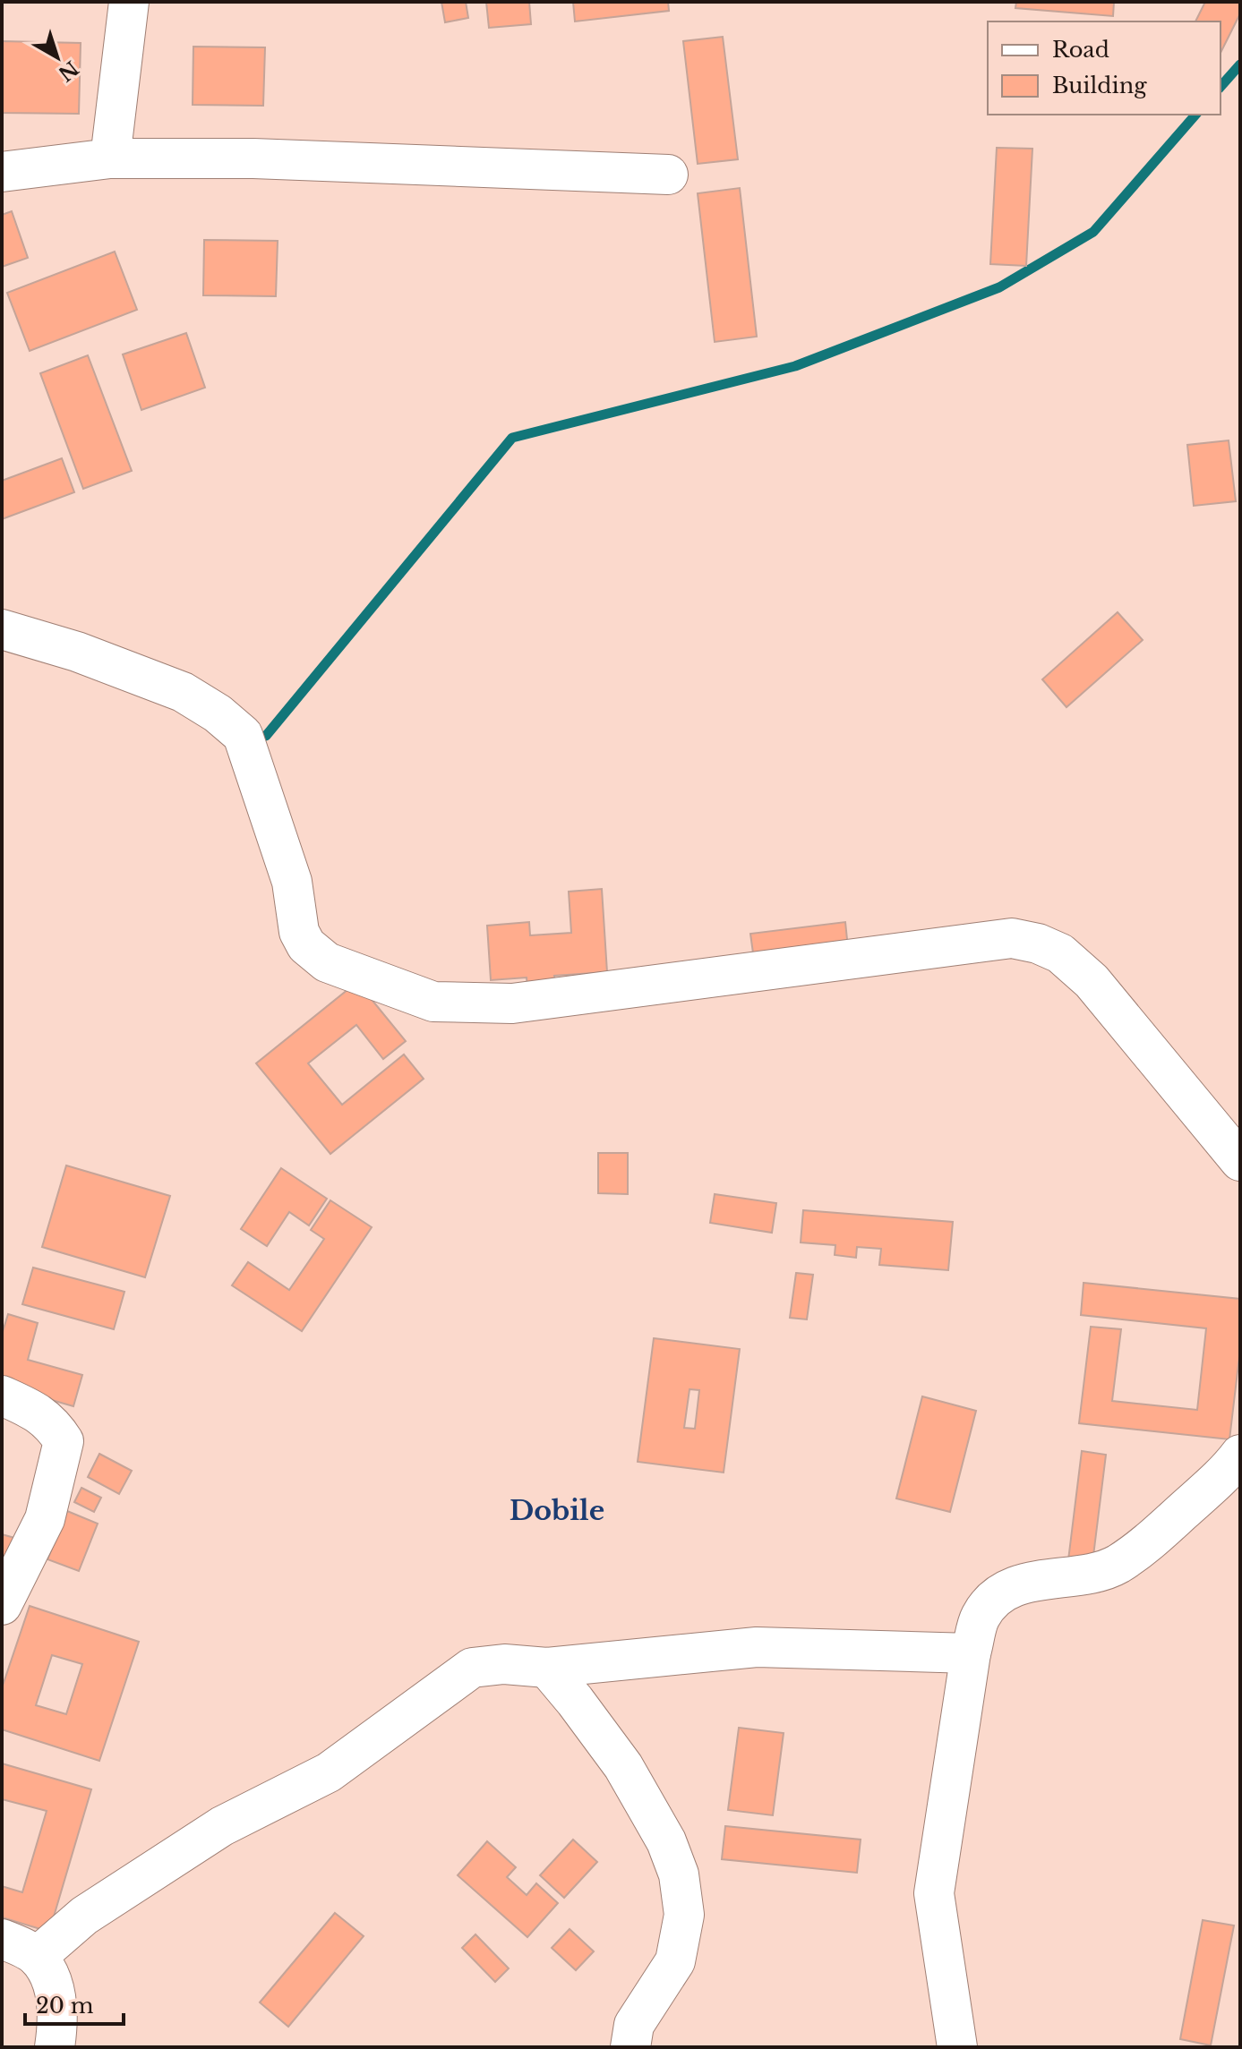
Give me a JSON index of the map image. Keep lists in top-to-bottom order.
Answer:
{
  "districts": ["Dobile"],
  "legend": ["Road", "Building"],
  "scale_bar": "20 m",
  "north": "bottom right"
}
